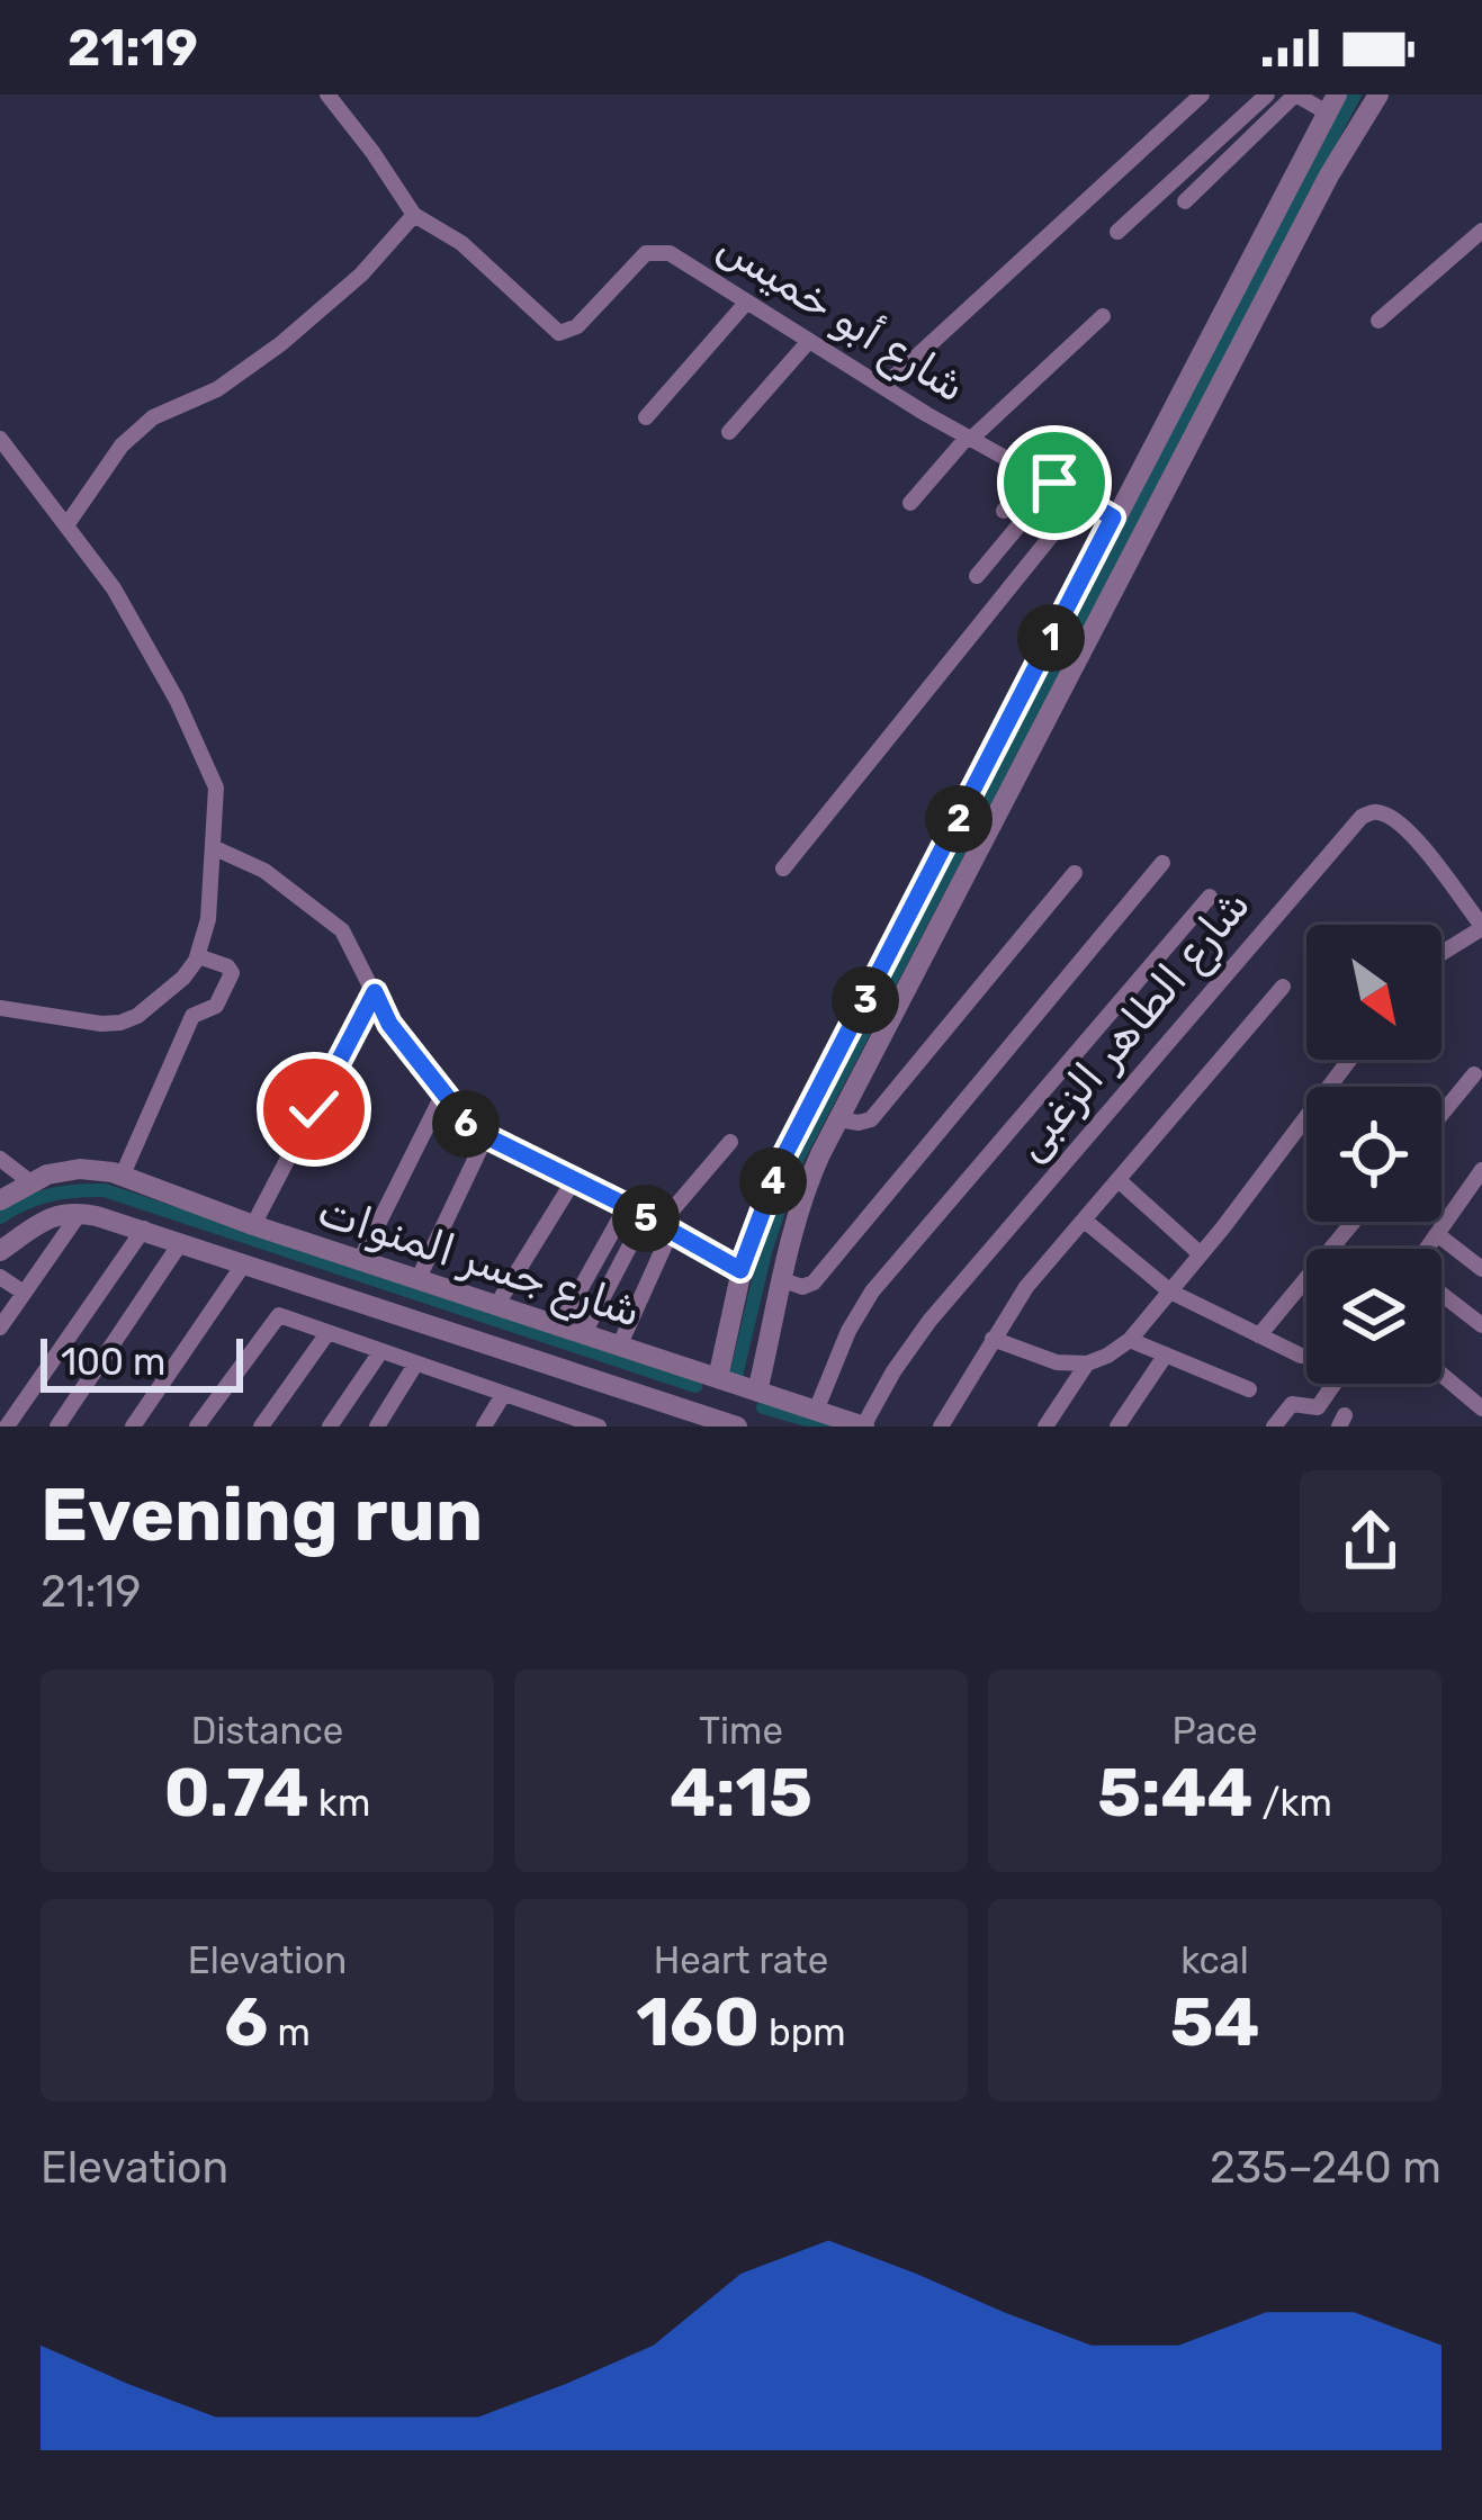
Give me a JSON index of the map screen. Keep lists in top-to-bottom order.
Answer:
{
  "streets": {
    "street": ["شارع أبو خميس", "شارع الطاهر الزغبى", "شارع جسر المنوات"]
  },
  "crossings": [
    ["شارع الطاهر الزغبى", "شارع جسر المنوات"]
  ],
  "scale_bar": "100 m",
  "north": "bottom right",
  "page": {
    "status": "21:19",
    "pins": [
      "1",
      "2",
      "3",
      "6",
      "4",
      "5"
    ],
    "scale": "100 m",
    "heading": ["Evening run", "21:19"],
    "stats": [
      ["Distance", "0.74 km"],
      ["Time", "4:15"],
      ["Pace", "5:44 /km"],
      ["Elevation", "6 m"],
      ["Heart rate", "160 bpm"],
      ["kcal", "54"]
    ],
    "chart": ["Elevation", "235–240 m"]
  }
}
